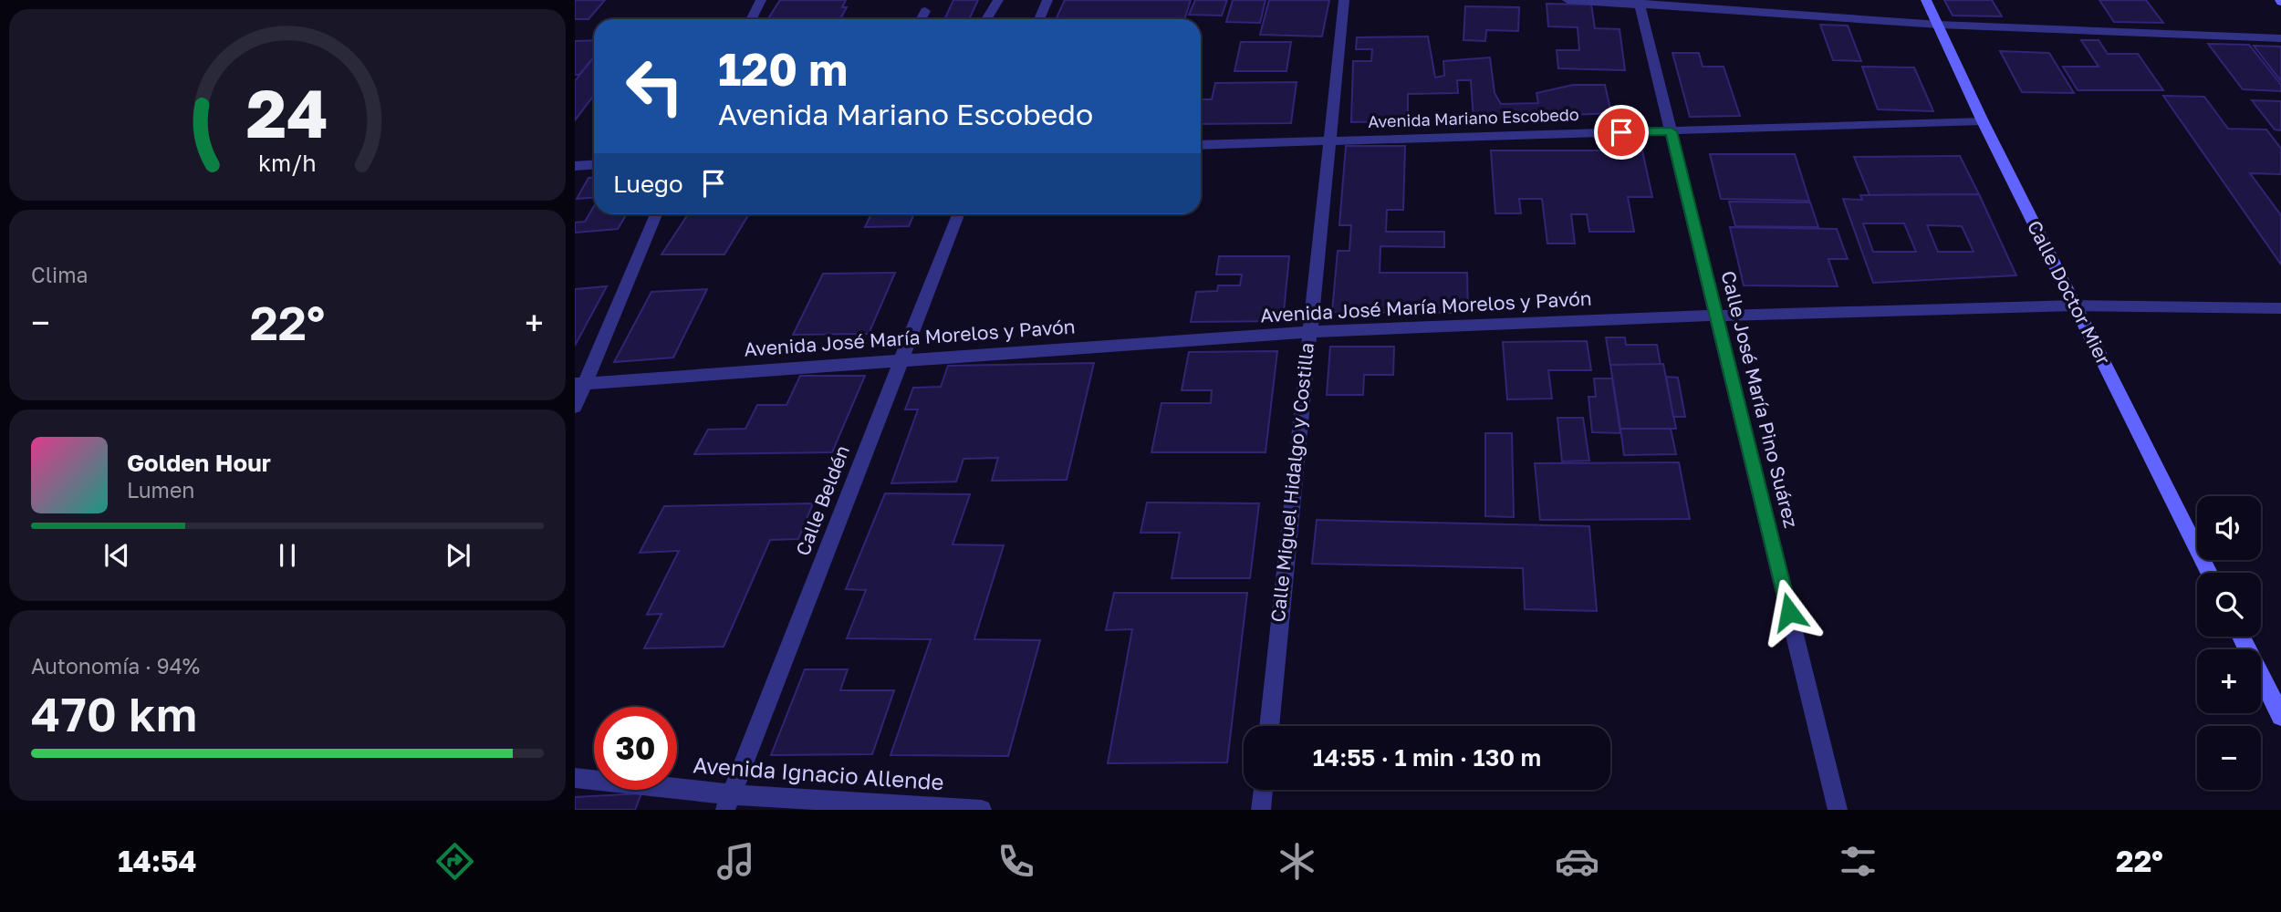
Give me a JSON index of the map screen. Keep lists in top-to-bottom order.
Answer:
{
  "streets": {
    "main road": ["Calle Doctor Mier"],
    "street": [
      "Avenida Mariano Escobedo",
      "Avenida José María Morelos y Pavón",
      "Calle José María Pino Suárez",
      "Calle Miguel Hidalgo y Costilla",
      "Calle Beldén",
      "Avenida Ignacio Allende"
    ]
  },
  "crossings": [
    ["Avenida Mariano Escobedo", "Calle Doctor Mier"],
    ["Avenida Mariano Escobedo", "Calle José María Pino Suárez"],
    ["Avenida Mariano Escobedo", "Calle Miguel Hidalgo y Costilla"],
    ["Calle Doctor Mier", "Avenida José María Morelos y Pavón"],
    ["Avenida José María Morelos y Pavón", "Calle José María Pino Suárez"],
    ["Avenida José María Morelos y Pavón", "Calle Miguel Hidalgo y Costilla"],
    ["Avenida José María Morelos y Pavón", "Calle Beldén"],
    ["Calle Beldén", "Avenida Ignacio Allende"]
  ],
  "page": {
    "turn": ["120 m", "Avenida Mariano Escobedo"],
    "then": "Luego",
    "tile": [
      "Clima",
      ["Autonomía · 94%", "470 km"]
    ],
    "heat": ["−", "22°", "+"],
    "song": ["Golden Hour", "Lumen"],
    "map_buttons": ["+", "−"],
    "limit": "30",
    "trip": "14:55 · 1 min · 130 m",
    "tabs": ["14:54", "22°"],
    "gauge": ["24", "km/h"]
  }
}
